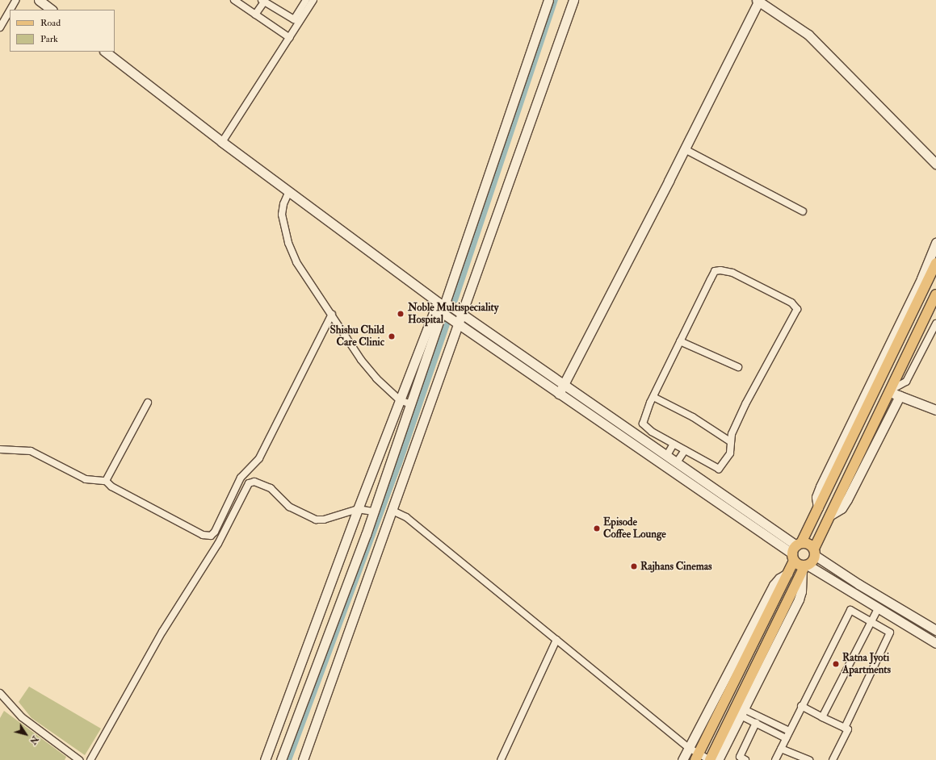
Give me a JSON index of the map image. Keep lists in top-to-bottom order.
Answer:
{
  "places": [
    "Noble Multispeciality Hospital",
    "Shishu Child Care Clinic",
    "Episode Coffee Lounge",
    "Rajhans Cinemas",
    "Ratna Jyoti Apartments"
  ],
  "legend": ["Road", "Park"],
  "north": "bottom right"
}
